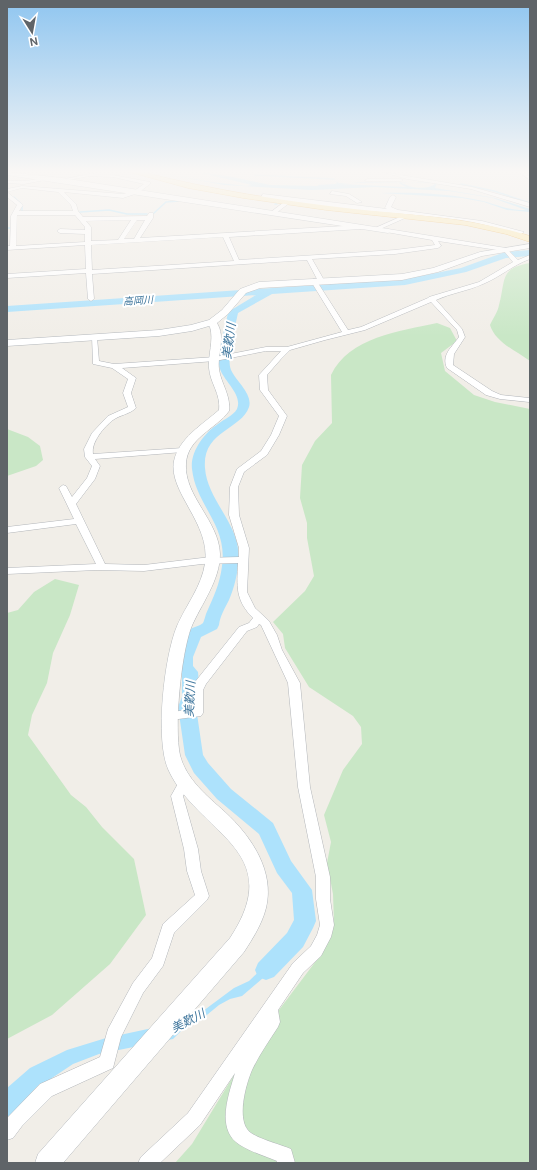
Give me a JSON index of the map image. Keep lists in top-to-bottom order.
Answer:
{
  "water": ["高岡川", "美歎川"],
  "north": "bottom"
}
